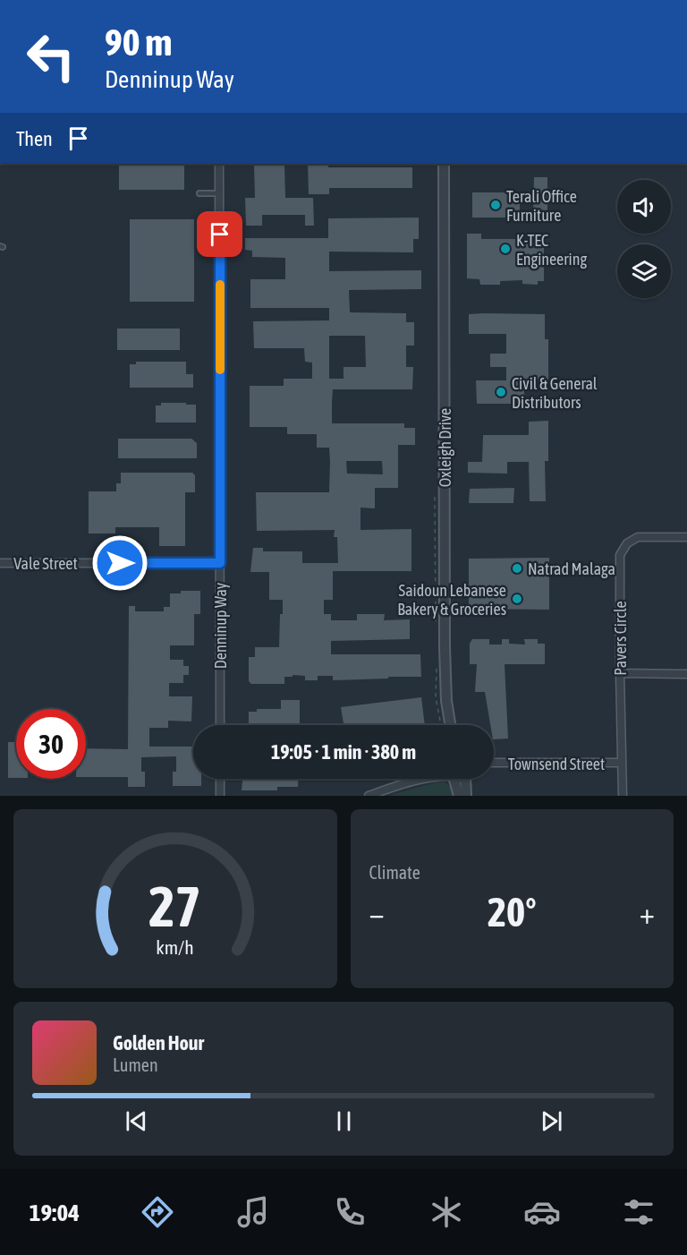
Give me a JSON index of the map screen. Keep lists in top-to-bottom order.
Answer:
{
  "streets": {
    "street": [
      "Oxleigh Drive",
      "Vale Street",
      "Denninup Way",
      "Pavers Circle",
      "Townsend Street"
    ]
  },
  "crossings": [
    ["Vale Street", "Denninup Way"],
    ["Pavers Circle", "Townsend Street"]
  ],
  "places": [
    "Terali Office Furniture",
    "K-TEC Engineering",
    "Civil & General Distributors",
    "Natrad Malaga",
    "Saidoun Lebanese Bakery & Groceries"
  ],
  "page": {
    "turn": ["90 m", "Denninup Way"],
    "then": "Then",
    "limit": "30",
    "trip": "19:05 · 1 min · 380 m",
    "tile": "Climate",
    "heat": ["−", "20°", "+"],
    "song": ["Golden Hour", "Lumen"],
    "tabs": "19:04",
    "gauge": ["27", "km/h"]
  }
}
